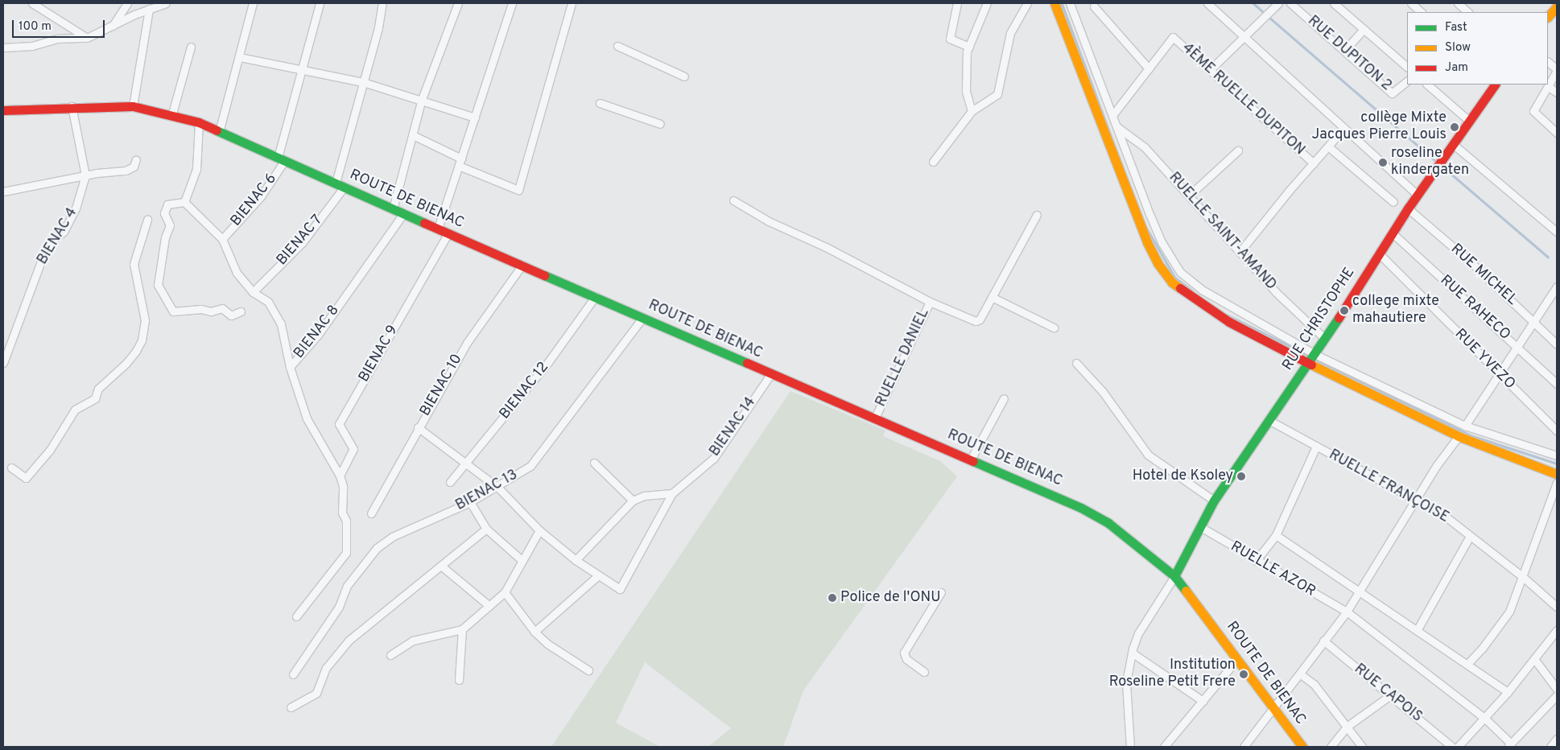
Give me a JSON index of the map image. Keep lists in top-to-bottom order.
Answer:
{
  "streets": {
    "main road": ["ROUTE DE BIENAC", "RUE CHRISTOPHE"],
    "street": [
      "RUE DUPITON 2",
      "4ÈME RUELLE DUPITON",
      "BIENAC 6",
      "RUELLE SAINT-AMAND",
      "BIENAC 4",
      "BIENAC 7",
      "RUE MICHEL",
      "RUE RAHECO",
      "BIENAC 8",
      "BIENAC 9",
      "RUELLE DANIEL",
      "RUE YVEZO",
      "BIENAC 10",
      "BIENAC 12",
      "BIENAC 14",
      "RUELLE FRANÇOISE",
      "BIENAC 13",
      "RUELLE AZOR",
      "RUE CAPOIS"
    ]
  },
  "crossings": [
    ["ROUTE DE BIENAC", "BIENAC 6"],
    ["ROUTE DE BIENAC", "BIENAC 4"],
    ["ROUTE DE BIENAC", "BIENAC 7"],
    ["ROUTE DE BIENAC", "RUE CHRISTOPHE"],
    ["ROUTE DE BIENAC", "BIENAC 8"],
    ["ROUTE DE BIENAC", "BIENAC 9"],
    ["ROUTE DE BIENAC", "RUELLE DANIEL"],
    ["ROUTE DE BIENAC", "BIENAC 10"],
    ["ROUTE DE BIENAC", "BIENAC 12"],
    ["ROUTE DE BIENAC", "BIENAC 14"],
    ["ROUTE DE BIENAC", "BIENAC 13"],
    ["RUELLE SAINT-AMAND", "RUE CHRISTOPHE"],
    ["RUE MICHEL", "RUE CHRISTOPHE"],
    ["RUE RAHECO", "RUE CHRISTOPHE"],
    ["RUE CHRISTOPHE", "RUE YVEZO"],
    ["RUE CHRISTOPHE", "RUELLE FRANÇOISE"],
    ["RUE CHRISTOPHE", "RUELLE AZOR"],
    ["BIENAC 8", "BIENAC 9"]
  ],
  "places": [
    "collège Mixte Jacques Pierre Louis",
    "roseline kindergaten",
    "college mixte mahautiere",
    "Hotel de Ksoley",
    "Police de l'ONU",
    "Institution Roseline Petit Frere"
  ],
  "legend": ["Fast", "Slow", "Jam"],
  "scale_bar": "100 m"
}
